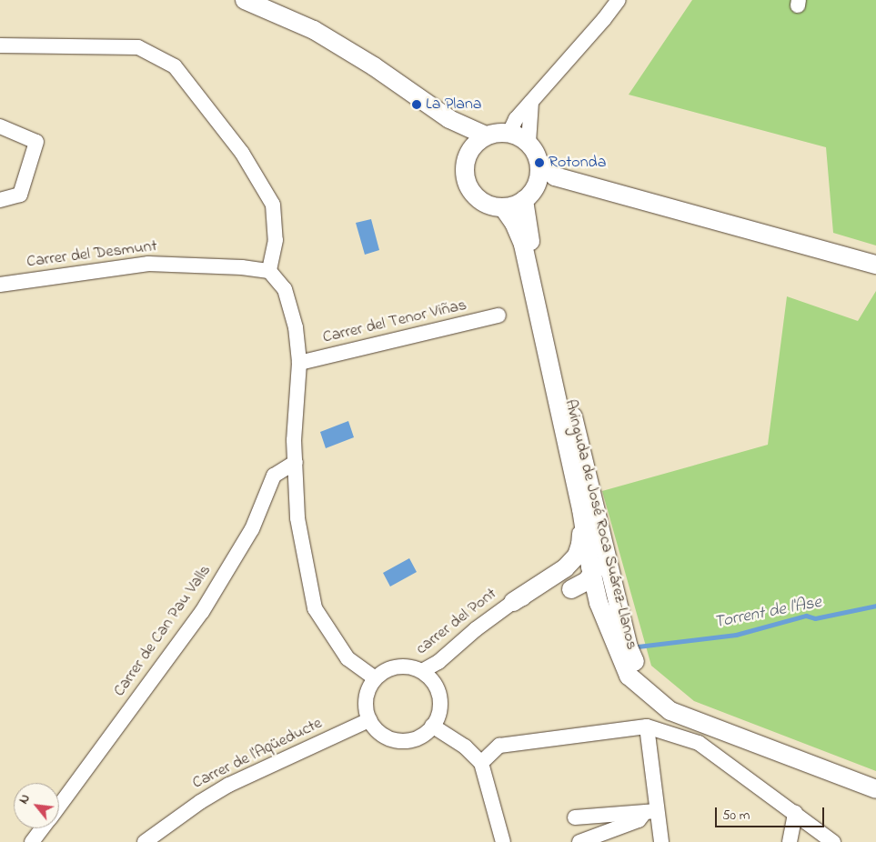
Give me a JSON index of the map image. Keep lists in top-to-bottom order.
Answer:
{
  "streets": {
    "street": [
      "Carrer del Desmunt",
      "Carrer del Tenor Viñas",
      "Avinguda de José Roca Suárez-Llanos",
      "carrer del Pont",
      "Carrer de Can Pau Valls",
      "Carrer de l'Aqüeducte"
    ]
  },
  "crossings": [
    ["carrer del Pont", "Carrer de l'Aqüeducte"]
  ],
  "water": ["Torrent de l'Ase"],
  "places": ["La Plana", "Rotonda"],
  "scale_bar": "50 m",
  "north": "top left"
}
